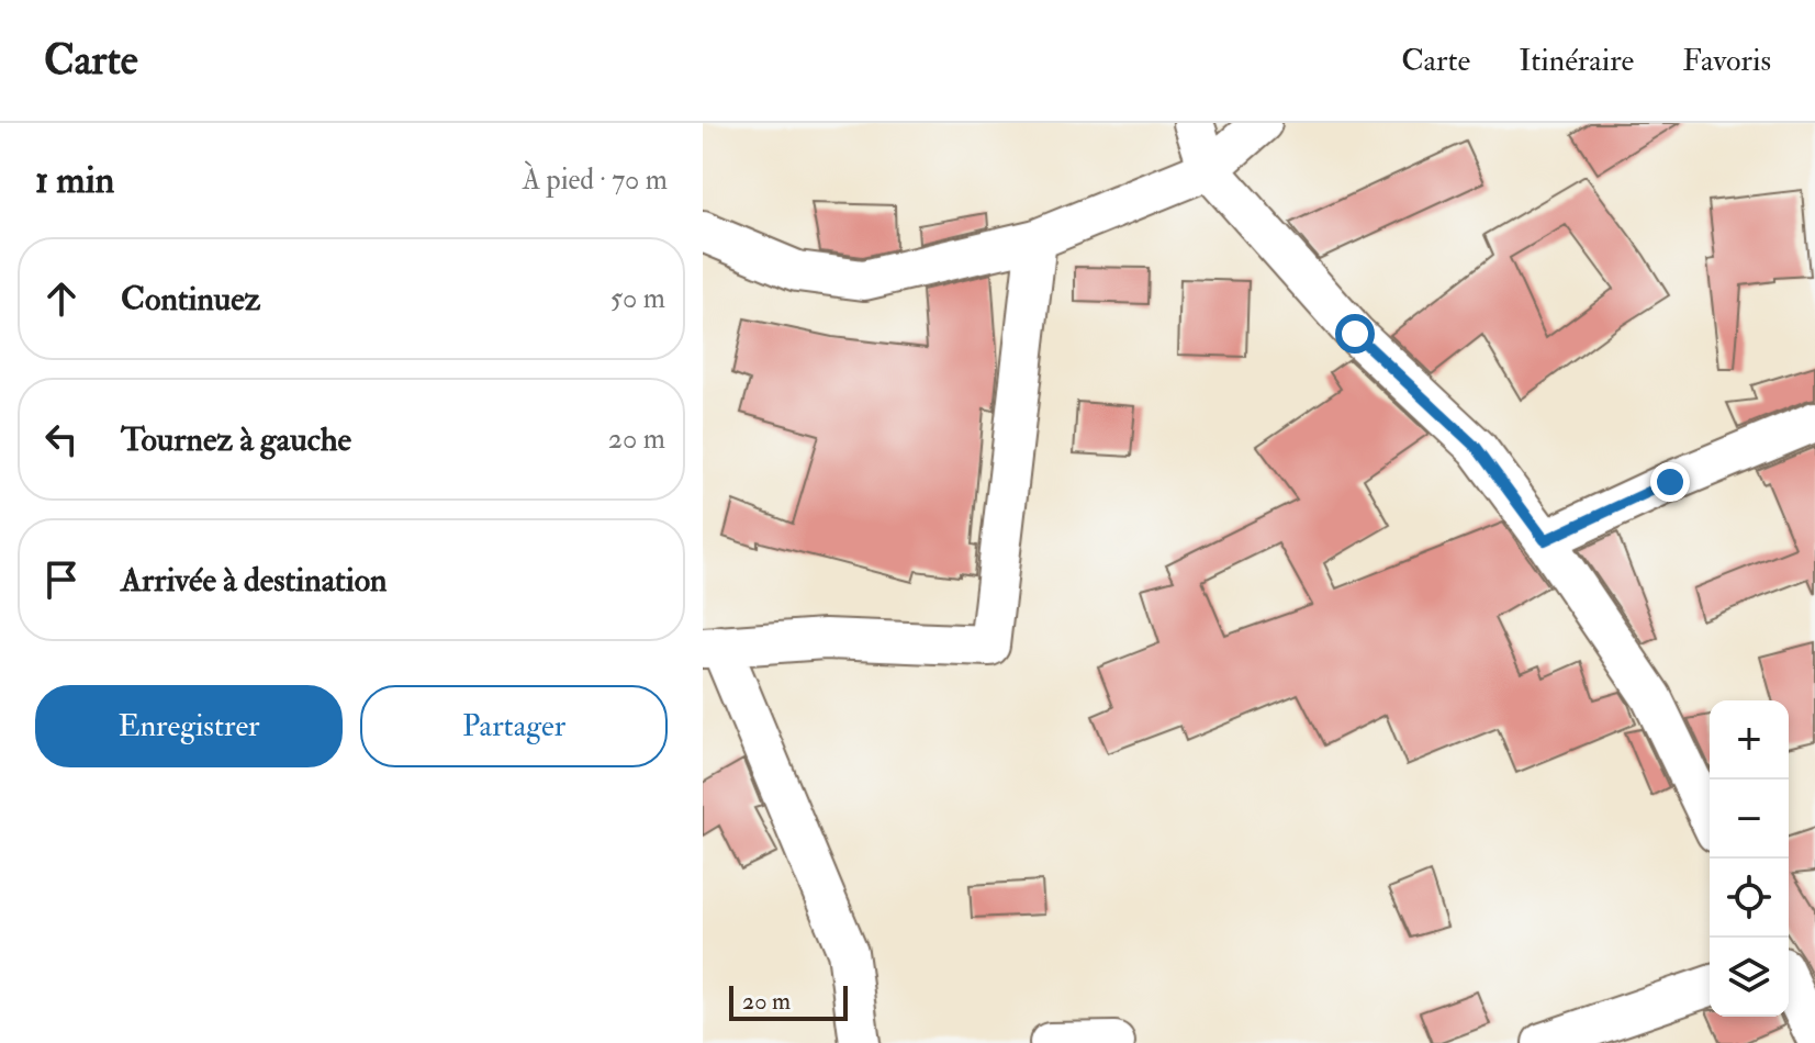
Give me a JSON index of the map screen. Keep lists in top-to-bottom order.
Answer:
{
  "scale_bar": "20 m",
  "page": {
    "header": "Carte",
    "nav": ["Carte", "Itinéraire", "Favoris"],
    "heading": ["1 min", "À pied · 70 m"],
    "list": [
      ["Continuez", "50 m"],
      ["Tournez à gauche", "20 m"],
      "Arrivée à destination"
    ],
    "buttons": ["Enregistrer", "Partager"],
    "map_buttons": ["+", "−"],
    "scale": "20 m"
  }
}
